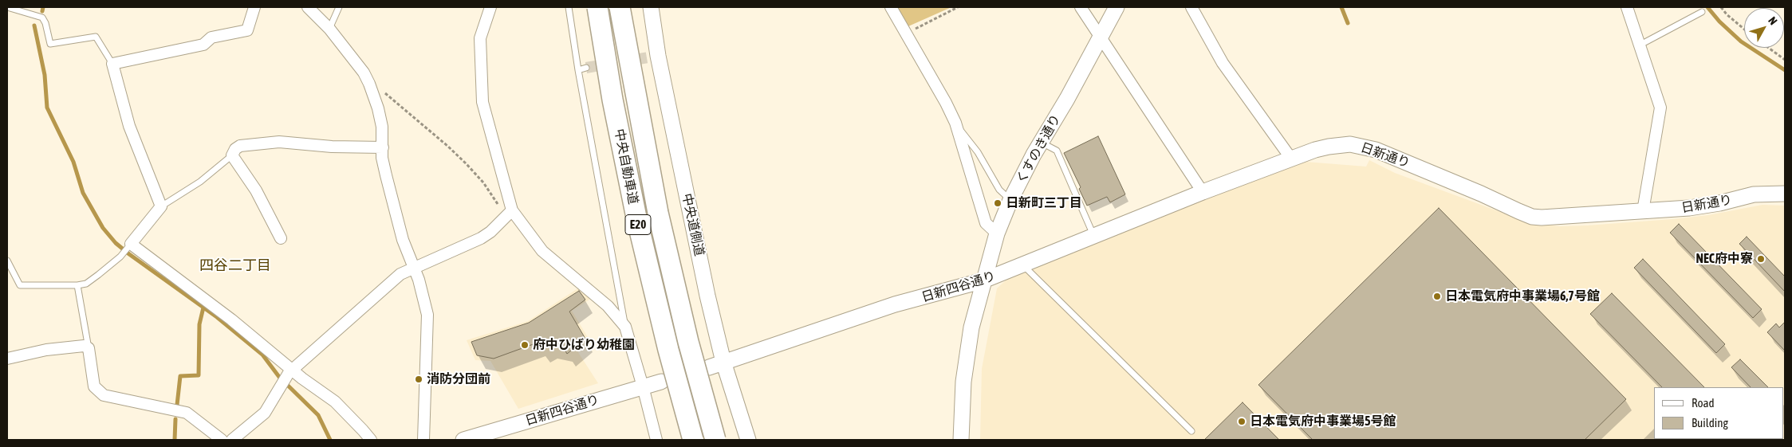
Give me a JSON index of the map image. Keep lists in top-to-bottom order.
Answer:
{
  "streets": {
    "highway": ["中央自動車道", "E20"],
    "street": [
      "くすのき通り",
      "日新通り",
      "中央道側道",
      "日新四谷通り"
    ]
  },
  "crossings": [
    ["くすのき通り", "日新四谷通り"],
    ["日新通り", "日新四谷通り"],
    ["中央道側道", "日新四谷通り"]
  ],
  "districts": ["四谷二丁目"],
  "places": [
    "日新町三丁目",
    "NEC府中寮",
    "日本電気府中事業場6,7号館",
    "府中ひばり幼稚園",
    "消防分団前",
    "日本電気府中事業場5号館"
  ],
  "legend": ["Road", "Building"],
  "north": "top right"
}
